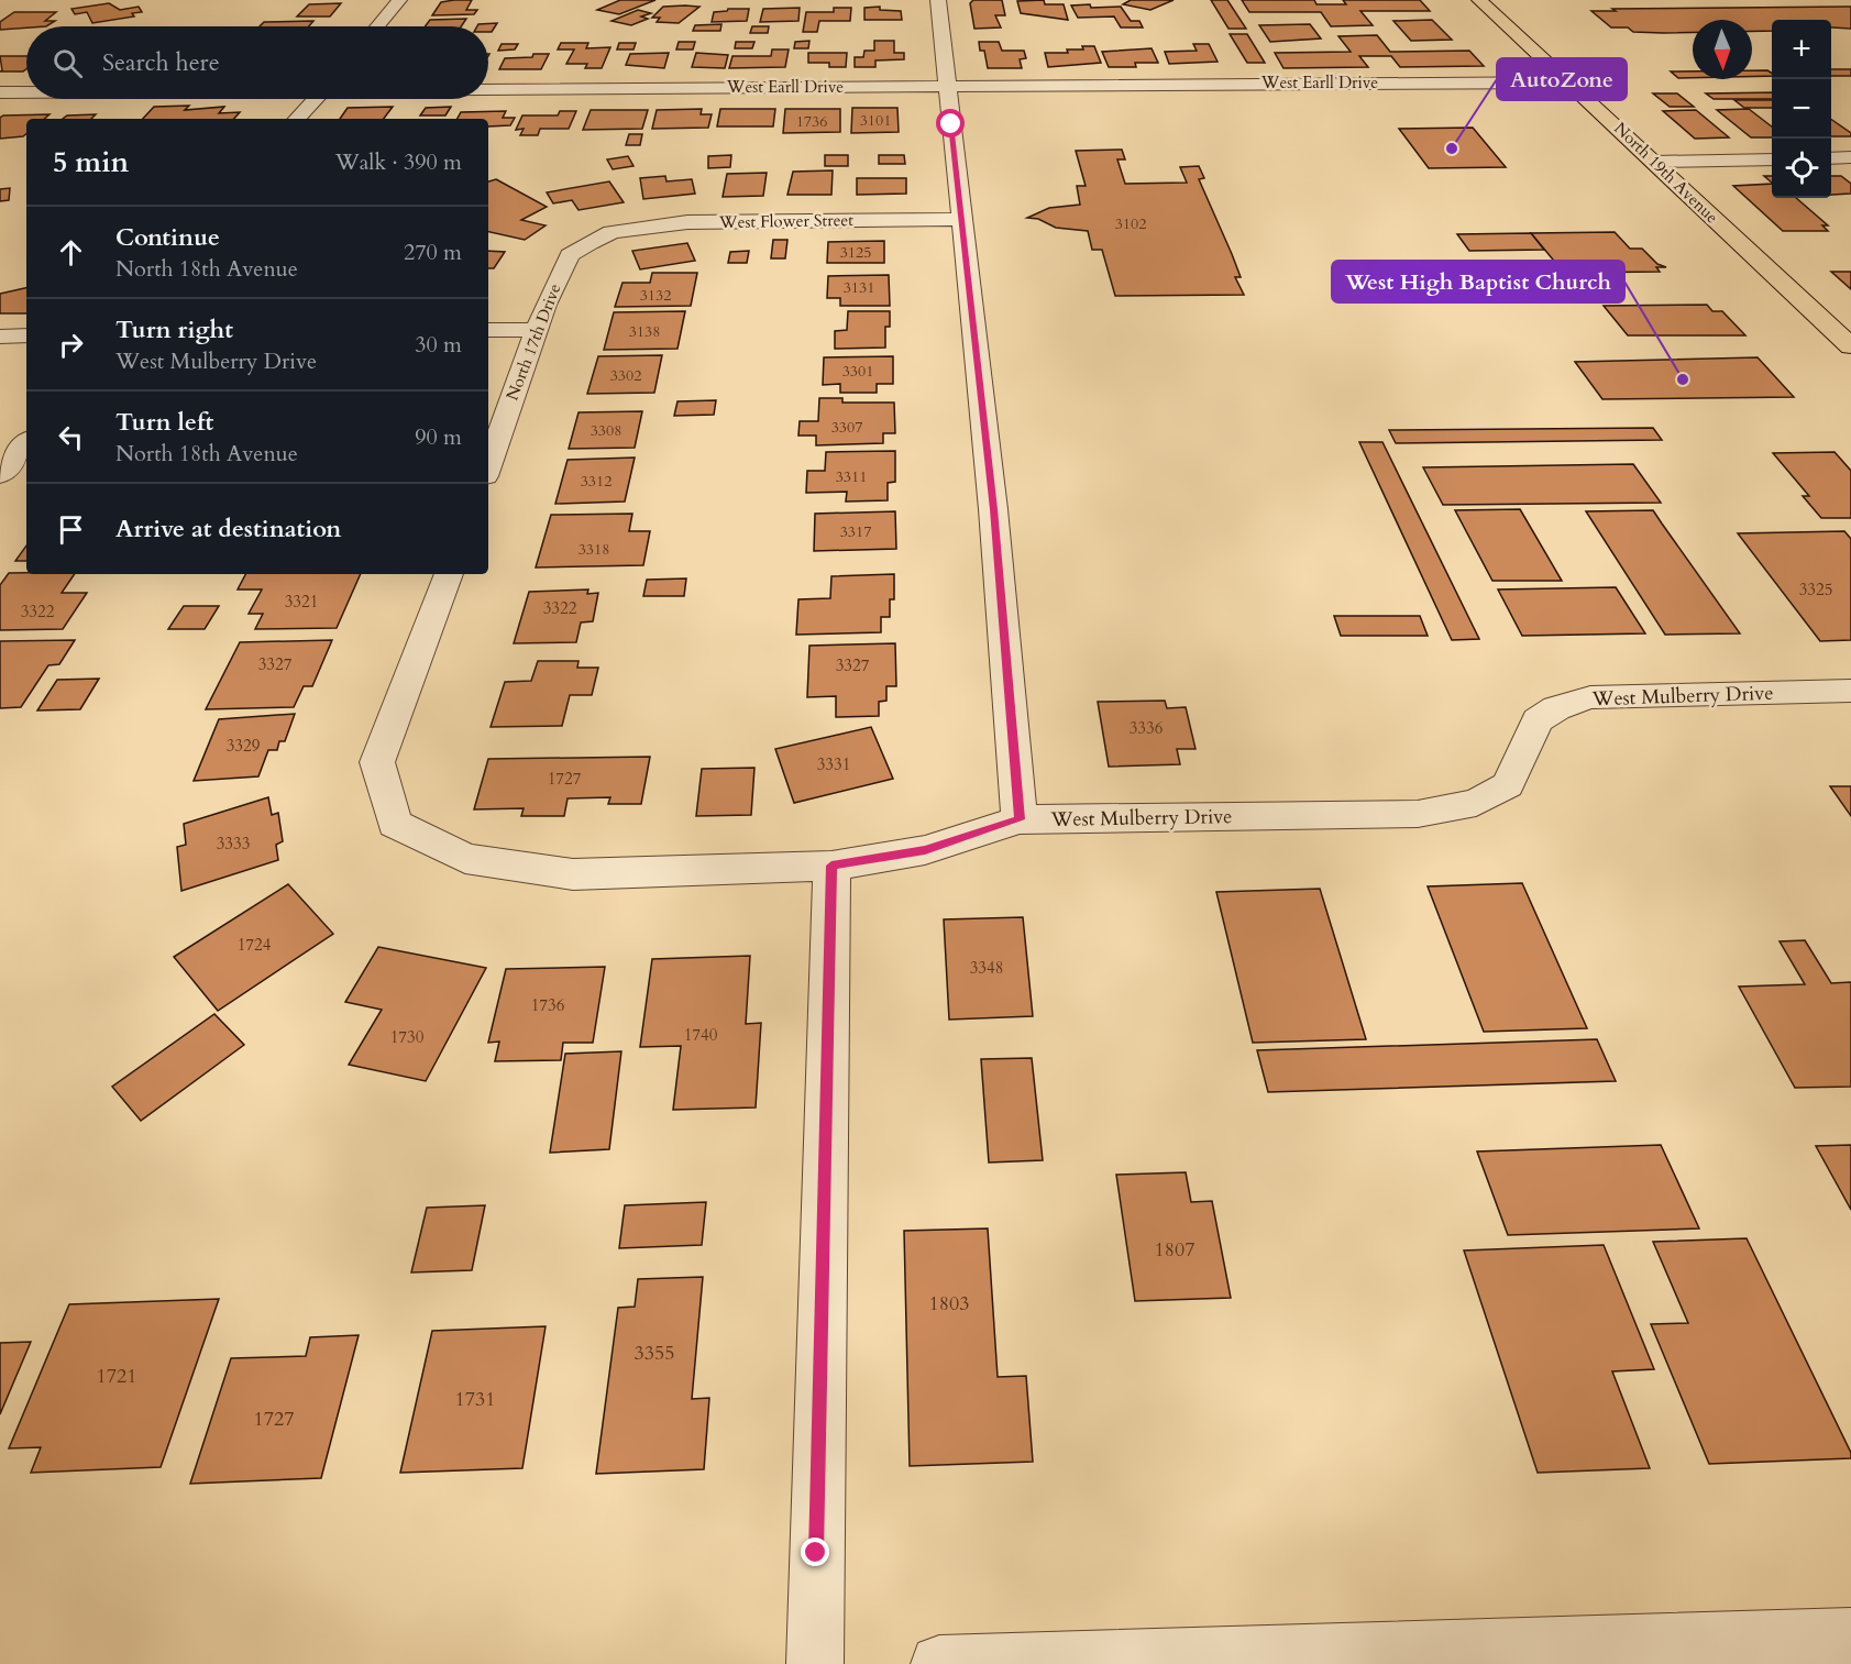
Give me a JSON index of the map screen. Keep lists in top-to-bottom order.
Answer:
{
  "streets": {
    "main road": ["North 19th Avenue"],
    "street": [
      "West Earll Drive",
      "West Flower Street",
      "North 17th Drive",
      "West Mulberry Drive"
    ]
  },
  "crossings": [
    ["West Earll Drive", "North 19th Avenue"],
    ["West Flower Street", "North 17th Drive"]
  ],
  "places": ["AutoZone", "West High Baptist Church"],
  "house_numbers": [
    "3101",
    "1736",
    "3102",
    "3125",
    "3131",
    "3132",
    "3138",
    "3301",
    "3302",
    "3307",
    "3308",
    "3311",
    "3312",
    "3317",
    "3318",
    "3325",
    "3321",
    "3322",
    "3322",
    "3327",
    "3327",
    "3336",
    "3329",
    "3331",
    "1727",
    "3333",
    "1724",
    "3348",
    "1736",
    "1740",
    "1730",
    "1807",
    "1803",
    "3355",
    "1721",
    "1731",
    "1727"
  ],
  "north": "bottom",
  "page": {
    "map_buttons": ["+", "−"],
    "search": "Search here",
    "heading": ["5 min", "Walk · 390 m"],
    "list": [
      ["Continue", "North 18th Avenue", "270 m"],
      ["Turn right", "West Mulberry Drive", "30 m"],
      ["Turn left", "North 18th Avenue", "90 m"],
      "Arrive at destination"
    ]
  }
}
